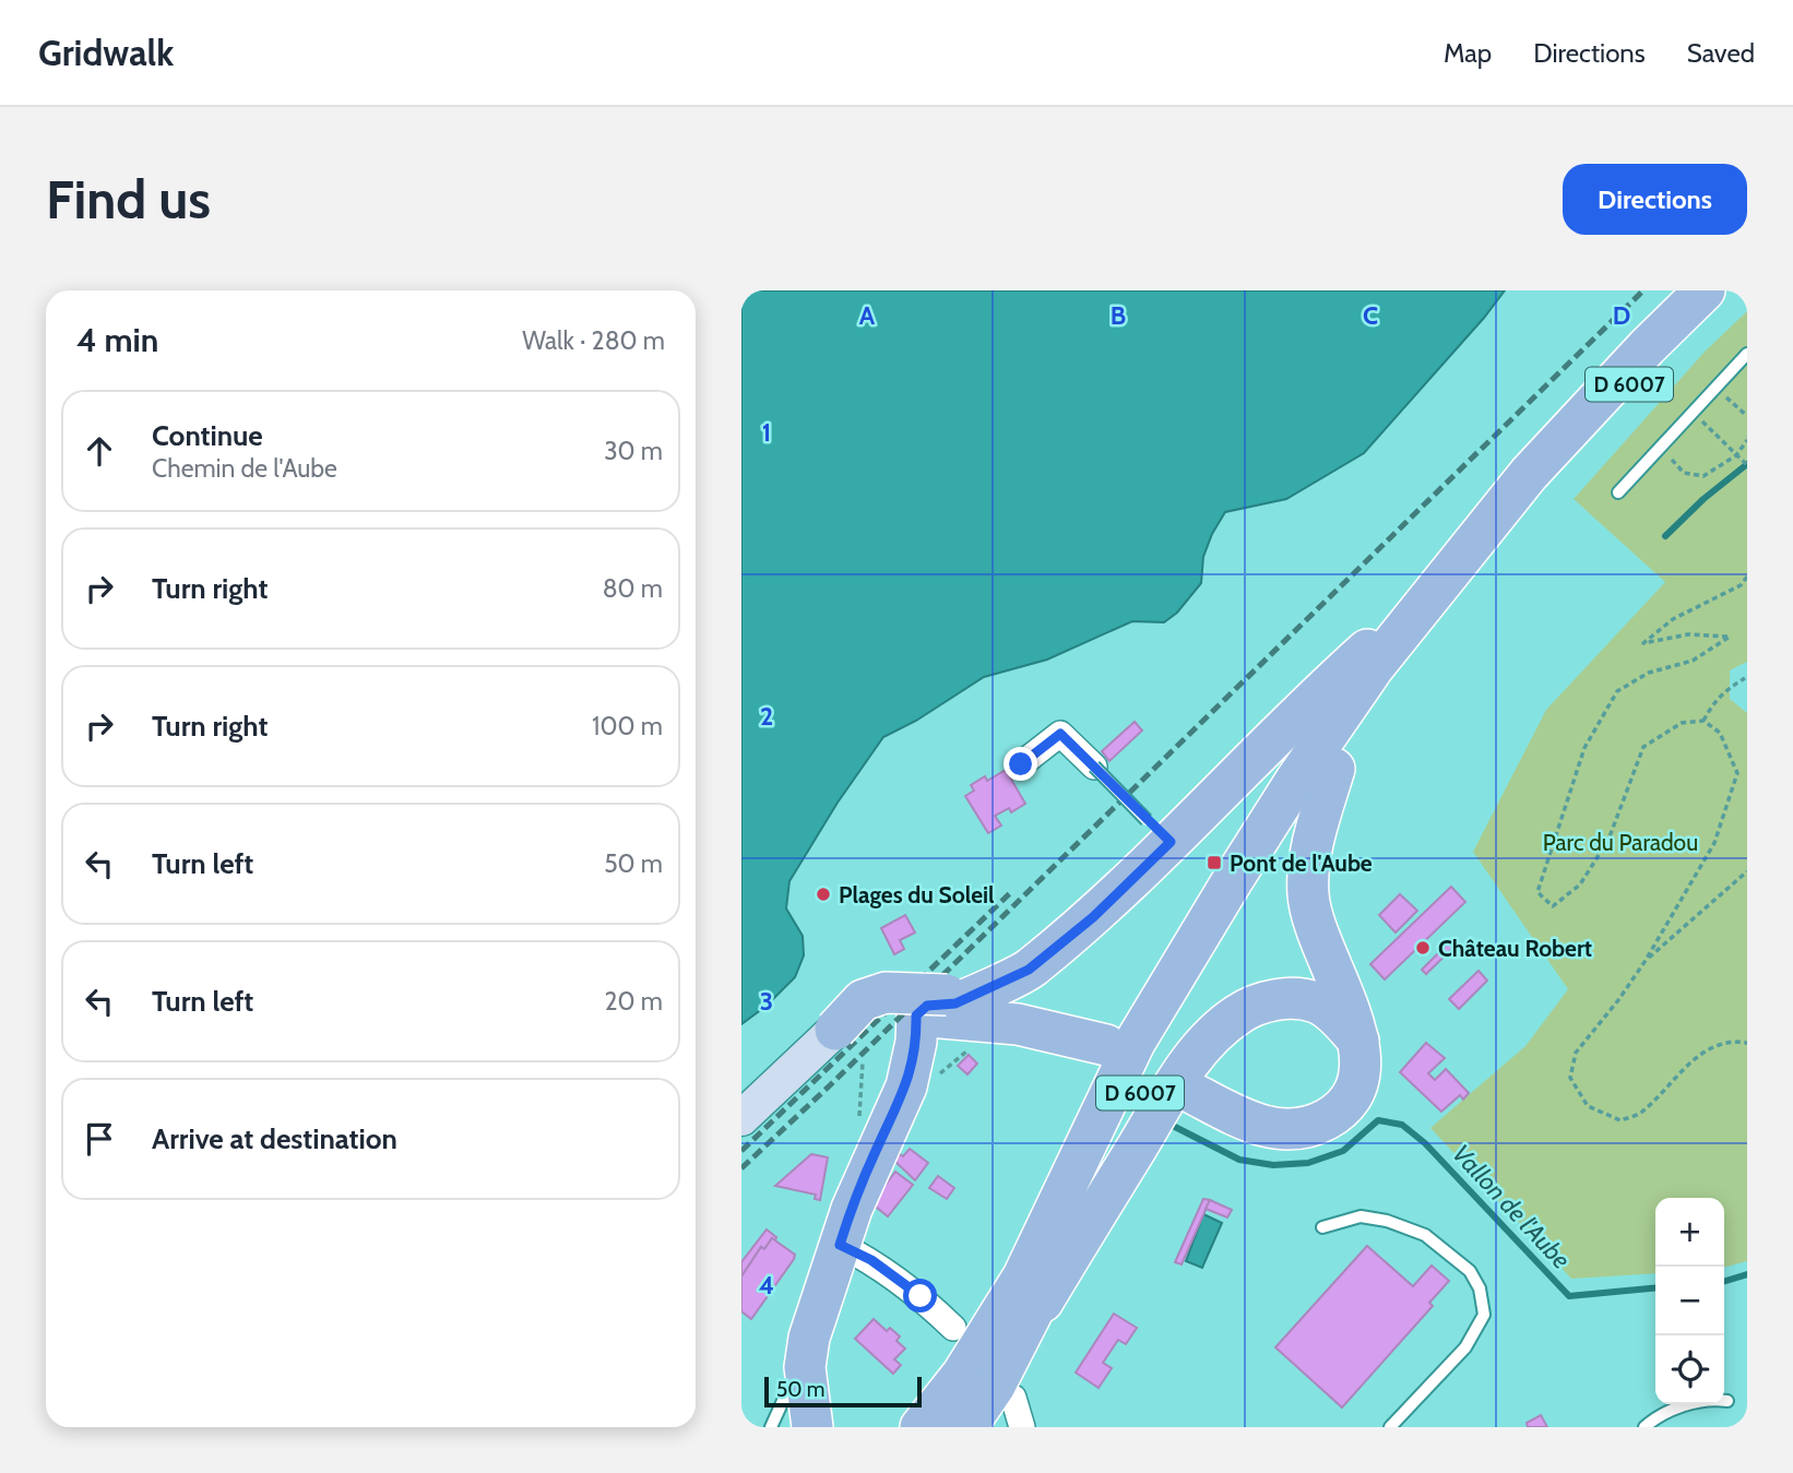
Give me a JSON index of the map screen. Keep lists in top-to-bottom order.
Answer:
{
  "streets": {
    "main road": ["D 6007"]
  },
  "water": ["Vallon de l'Aube"],
  "parks": ["Parc du Paradou"],
  "places": {
    "transit": ["Pont de l'Aube"],
    "other": ["Plages du Soleil", "Château Robert"]
  },
  "scale_bar": "50 m",
  "page": {
    "header": "Gridwalk",
    "nav": ["Map", "Directions", "Saved"],
    "buttons": "Directions",
    "title": "Find us",
    "heading": ["4 min", "Walk · 280 m"],
    "list": [
      ["Continue", "Chemin de l'Aube", "30 m"],
      ["Turn right", "80 m"],
      ["Turn right", "100 m"],
      ["Turn left", "50 m"],
      ["Turn left", "20 m"],
      "Arrive at destination"
    ],
    "map_buttons": ["+", "−"],
    "scale": "50 m"
  },
  "grid": {
    "columns": [
      "A",
      "B",
      "C",
      "D"
    ],
    "rows": [
      "1",
      "2",
      "3",
      "4"
    ]
  }
}
